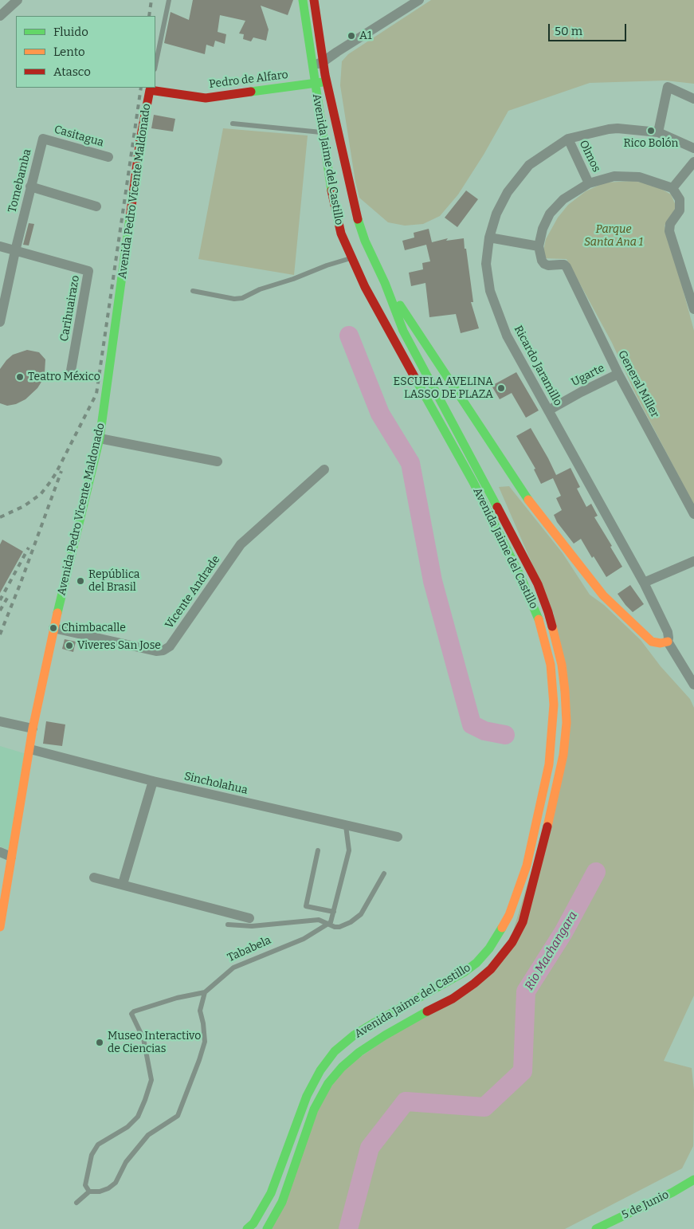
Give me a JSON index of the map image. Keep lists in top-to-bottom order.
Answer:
{
  "streets": {
    "main road": [
      "Pedro de Alfaro",
      "Avenida Jaime del Castillo",
      "Avenida Pedro Vicente Maldonado",
      "5 de Junio"
    ],
    "street": [
      "Casitagua",
      "Olmos",
      "Tomebamba",
      "Carihuairazo",
      "Ricardo Jaramillo",
      "Ugarte",
      "General Miller",
      "Vicente Andrade",
      "Sincholahua"
    ],
    "lane": ["Tababela"]
  },
  "crossings": [
    ["Pedro de Alfaro", "Avenida Jaime del Castillo"],
    ["Pedro de Alfaro", "Avenida Pedro Vicente Maldonado"],
    ["Casitagua", "Tomebamba"],
    ["Olmos", "Ricardo Jaramillo"],
    ["Tomebamba", "Carihuairazo"],
    ["Avenida Pedro Vicente Maldonado", "Vicente Andrade"],
    ["Avenida Pedro Vicente Maldonado", "Sincholahua"],
    ["Ricardo Jaramillo", "Ugarte"],
    ["Ugarte", "General Miller"]
  ],
  "water": ["Rio Machangara"],
  "parks": ["Parque Santa Ana 1"],
  "places": [
    "A1",
    "Rico Bolón",
    "Teatro México",
    "ESCUELA AVELINA LASSO DE PLAZA",
    "República del Brasil",
    "Chimbacalle",
    "Viveres San Jose",
    "Museo Interactivo de Ciencias"
  ],
  "legend": ["Fluido", "Lento", "Atasco"],
  "scale_bar": "50 m"
}
